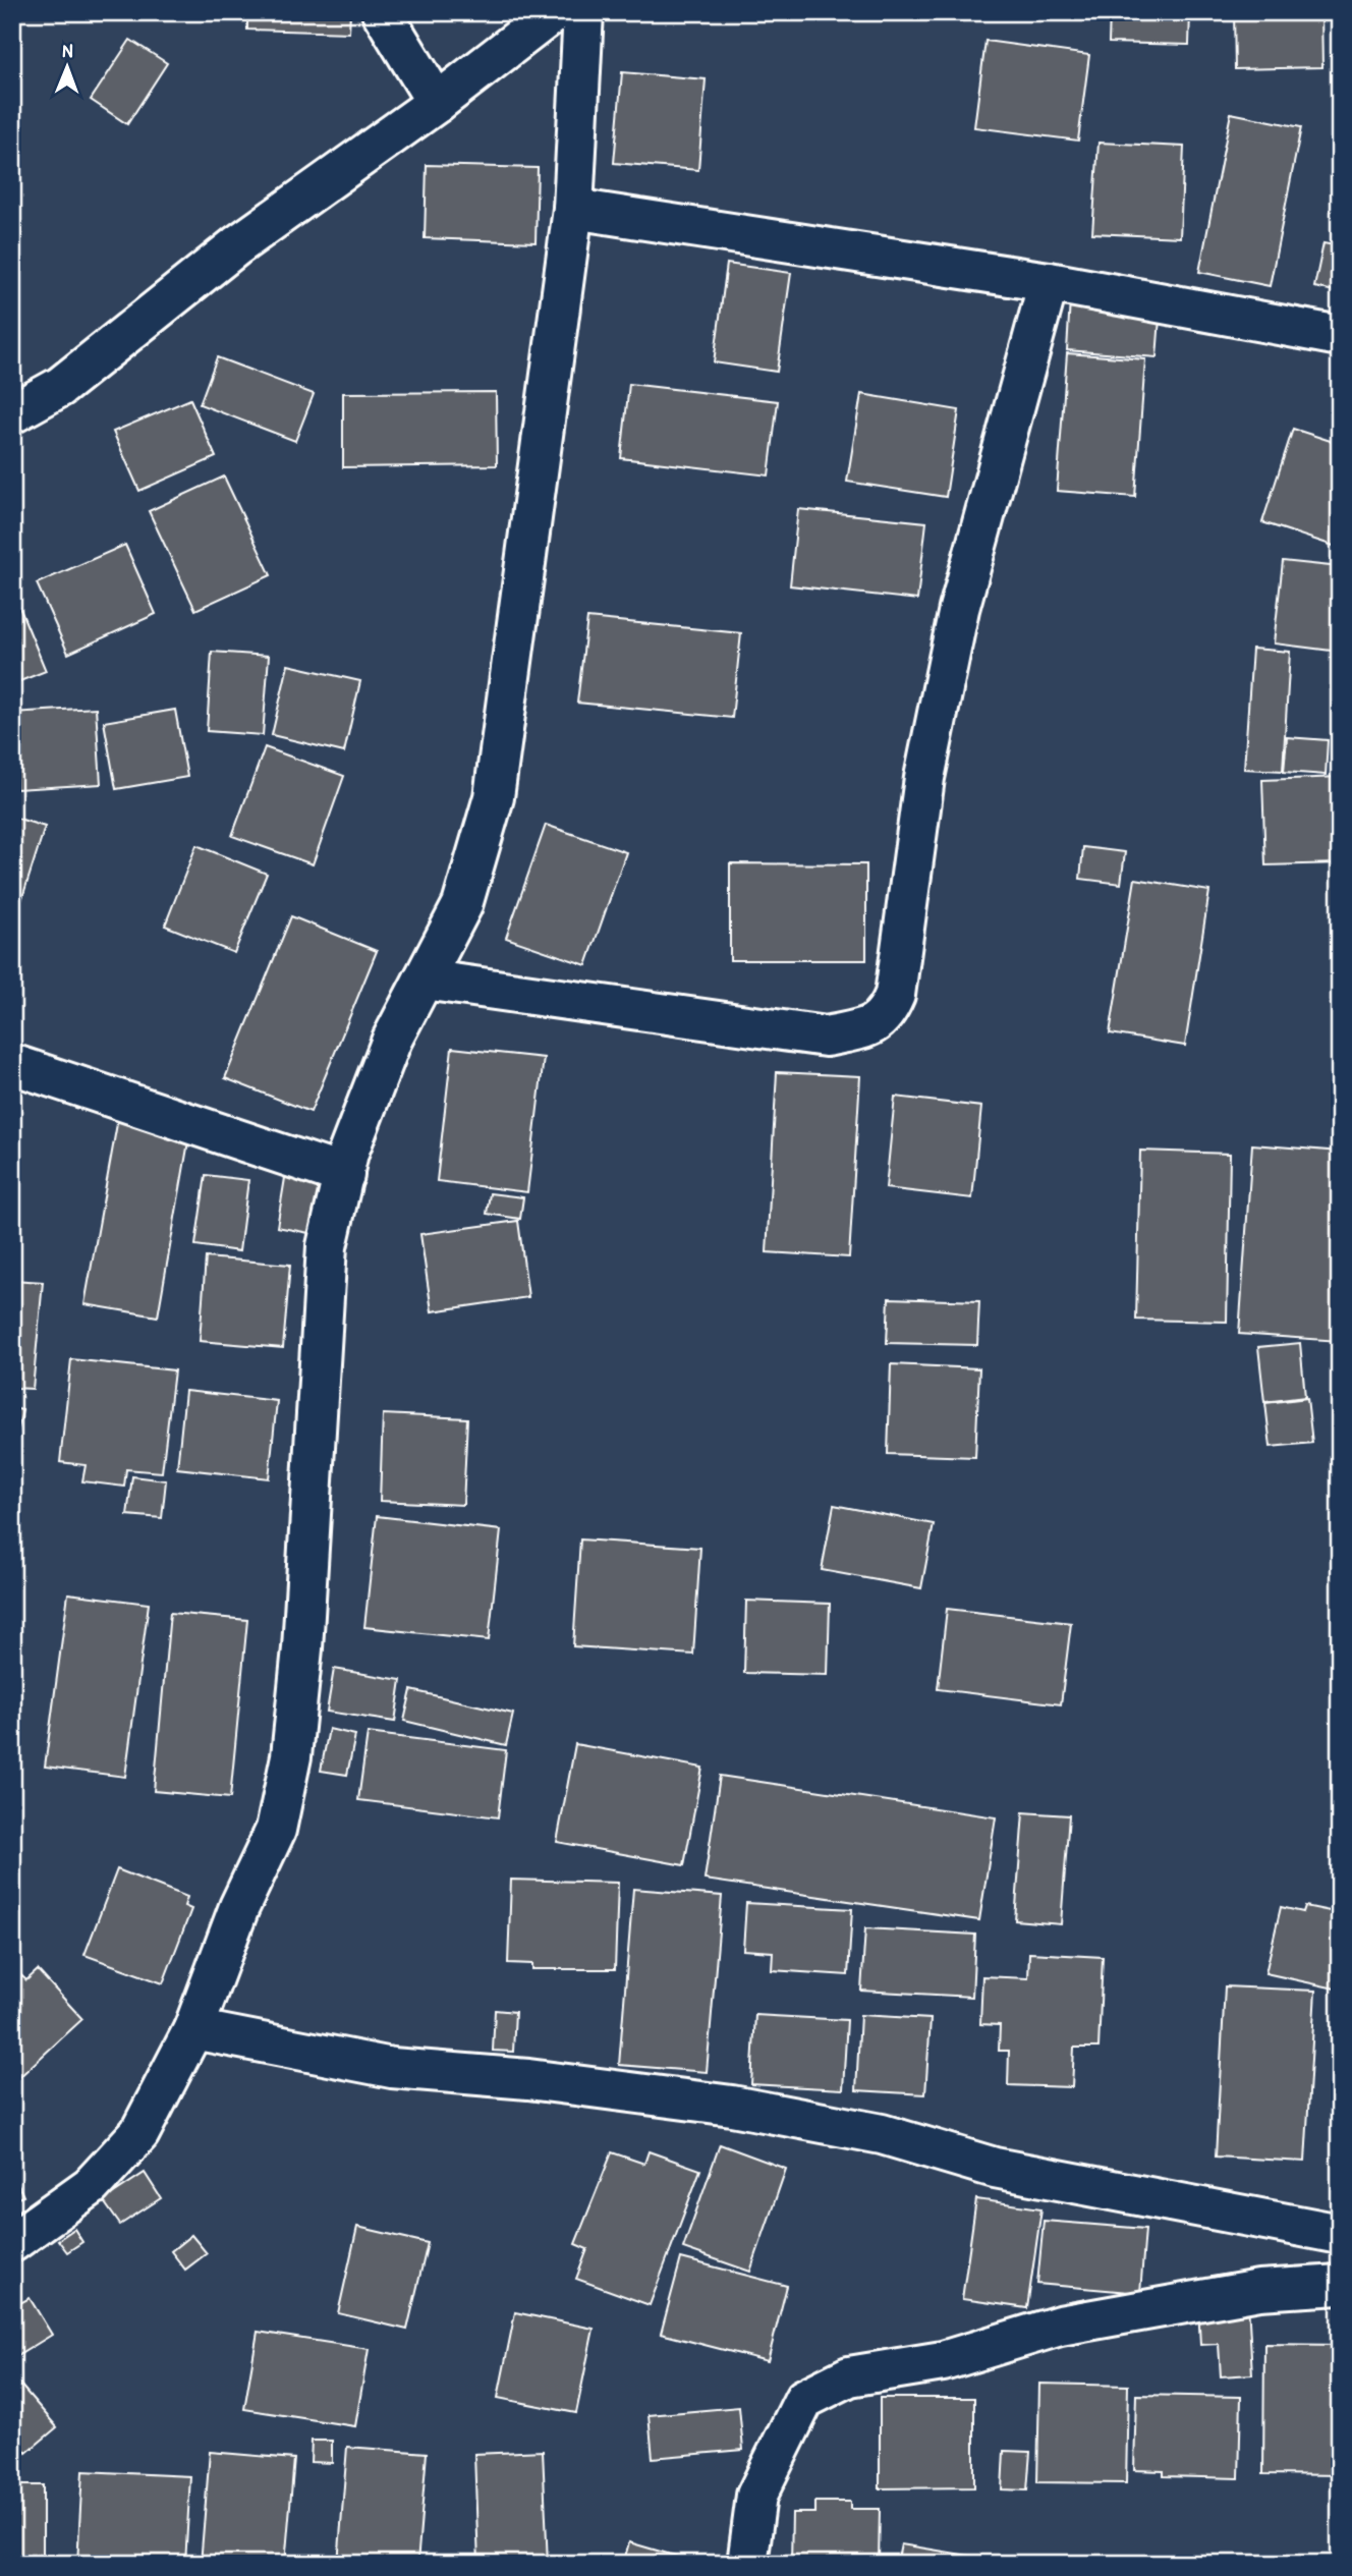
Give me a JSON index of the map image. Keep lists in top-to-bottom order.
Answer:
{
  "north": "top"
}
